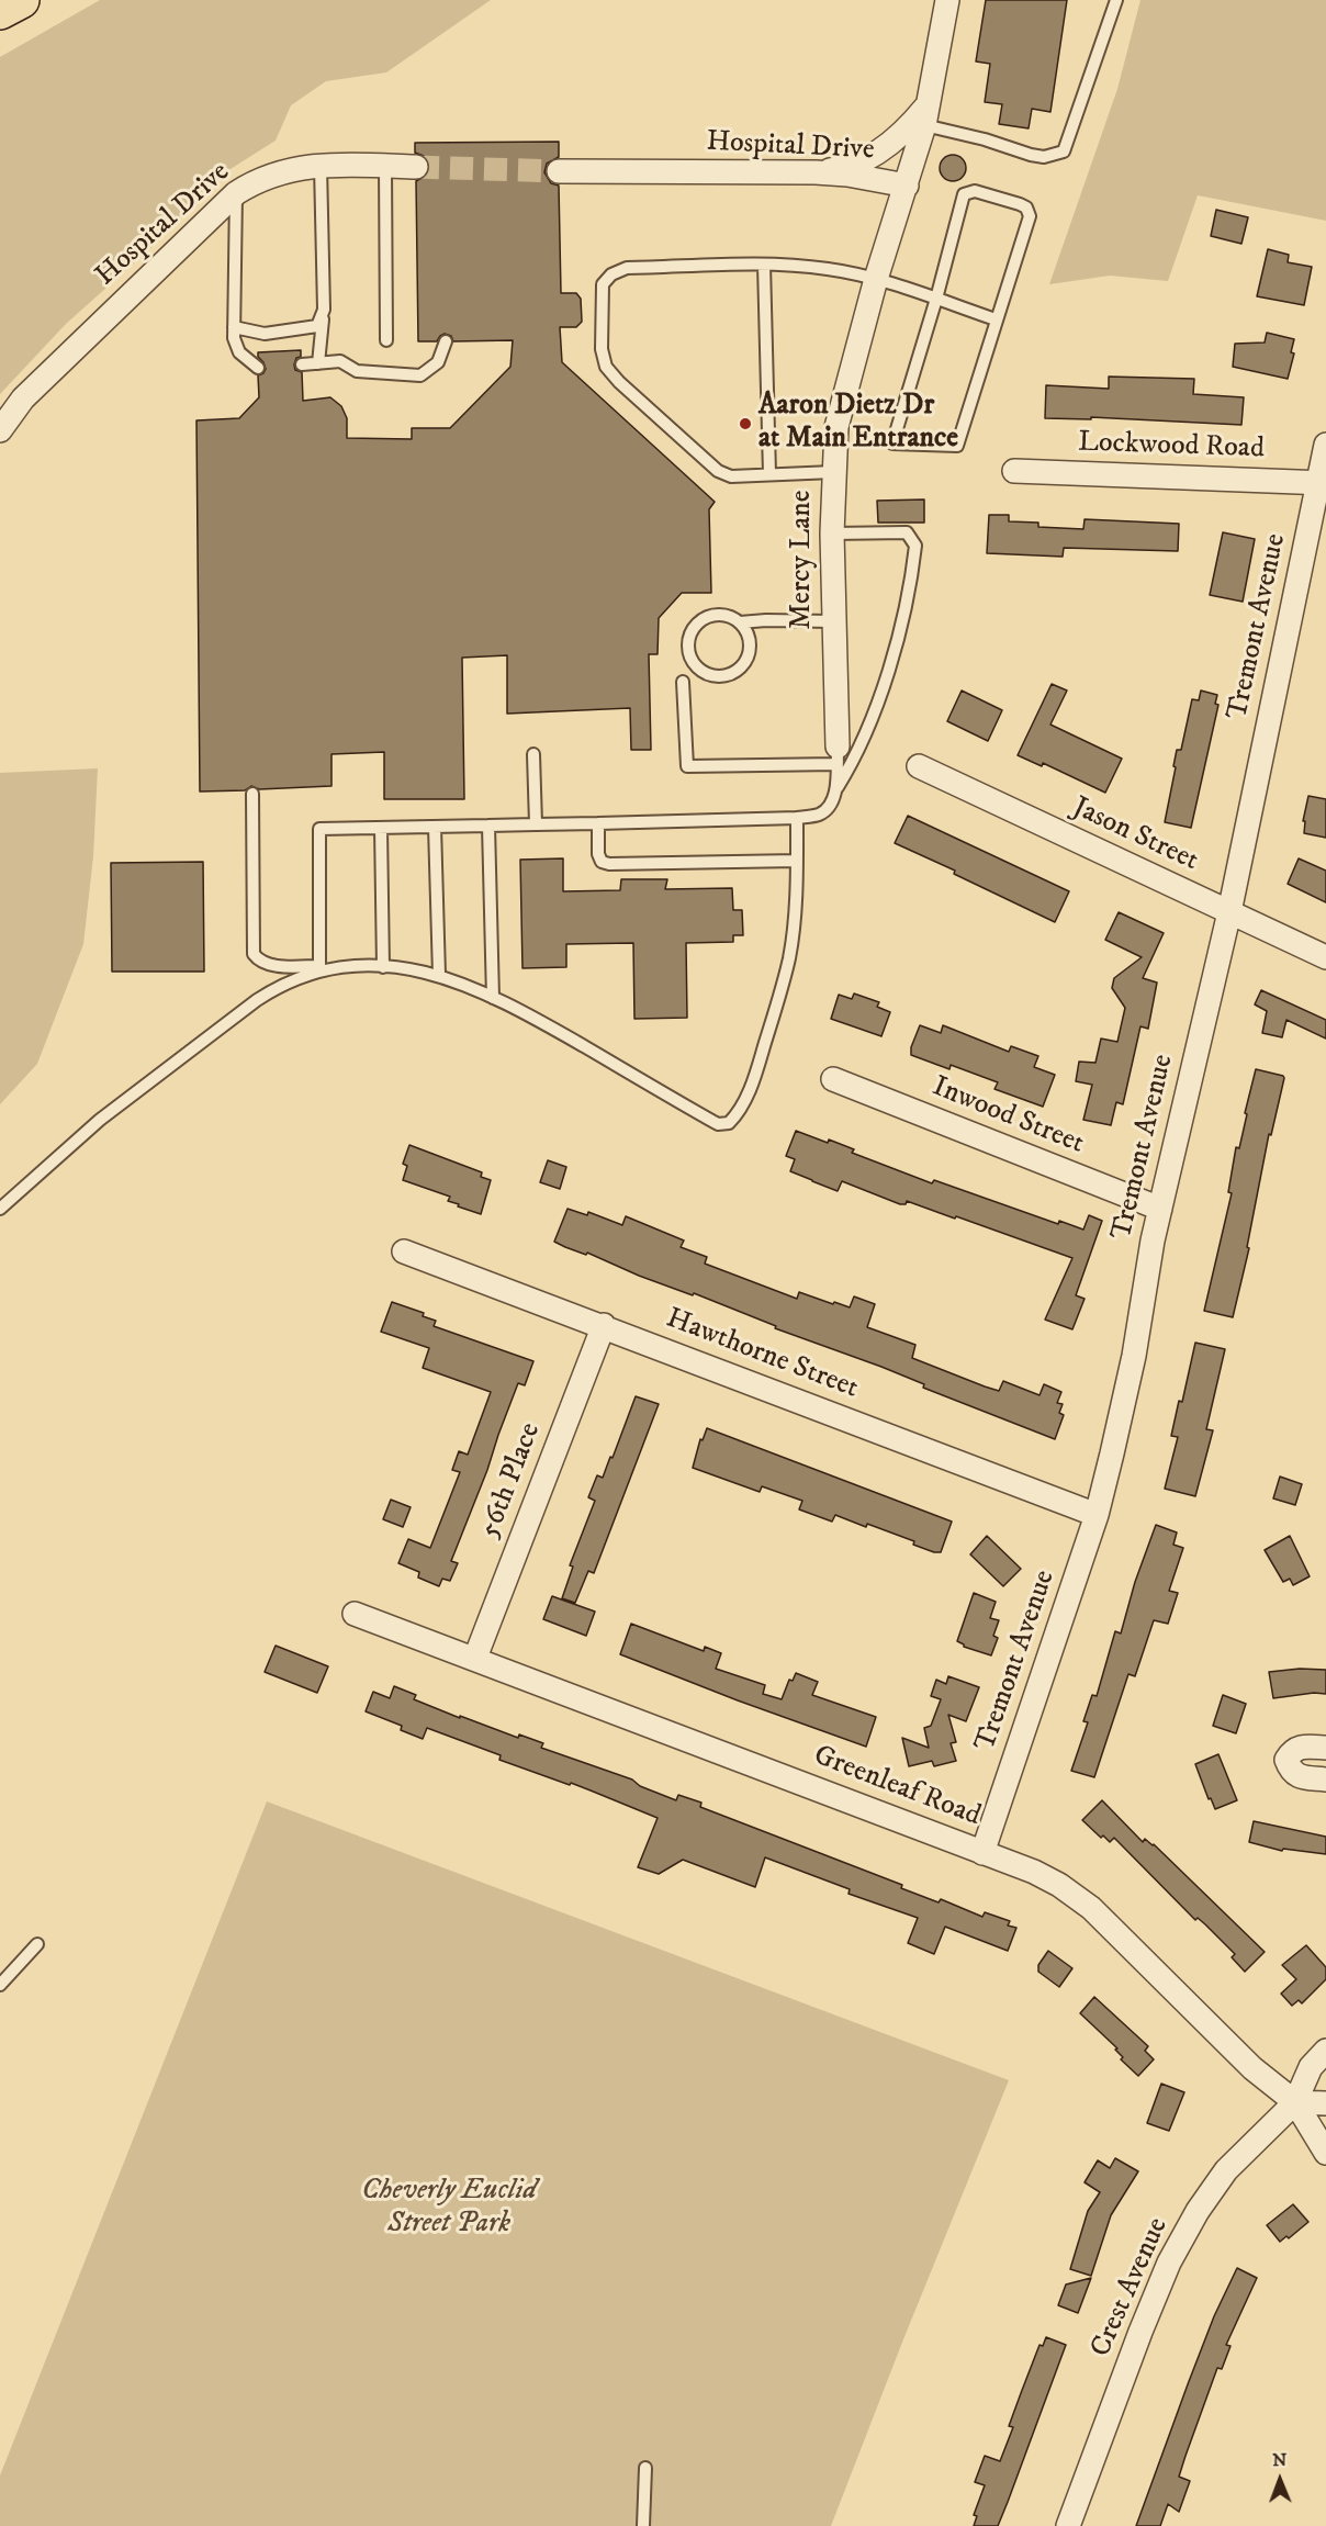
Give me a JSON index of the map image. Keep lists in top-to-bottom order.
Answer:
{
  "streets": {
    "street": [
      "Hospital Drive",
      "Lockwood Road",
      "Mercy Lane",
      "Tremont Avenue",
      "Jason Street",
      "Inwood Street",
      "Hawthorne Street",
      "56th Place",
      "Greenleaf Road",
      "Crest Avenue"
    ]
  },
  "crossings": [
    ["Hospital Drive", "Mercy Lane"],
    ["Lockwood Road", "Tremont Avenue"],
    ["Tremont Avenue", "Jason Street"],
    ["Tremont Avenue", "Inwood Street"],
    ["Tremont Avenue", "Hawthorne Street"],
    ["Tremont Avenue", "Greenleaf Road"],
    ["Hawthorne Street", "56th Place"],
    ["56th Place", "Greenleaf Road"],
    ["Greenleaf Road", "Crest Avenue"]
  ],
  "parks": ["Cheverly Euclid Street Park"],
  "places": ["Aaron Dietz Dr at Main Entrance"],
  "north": "top"
}
